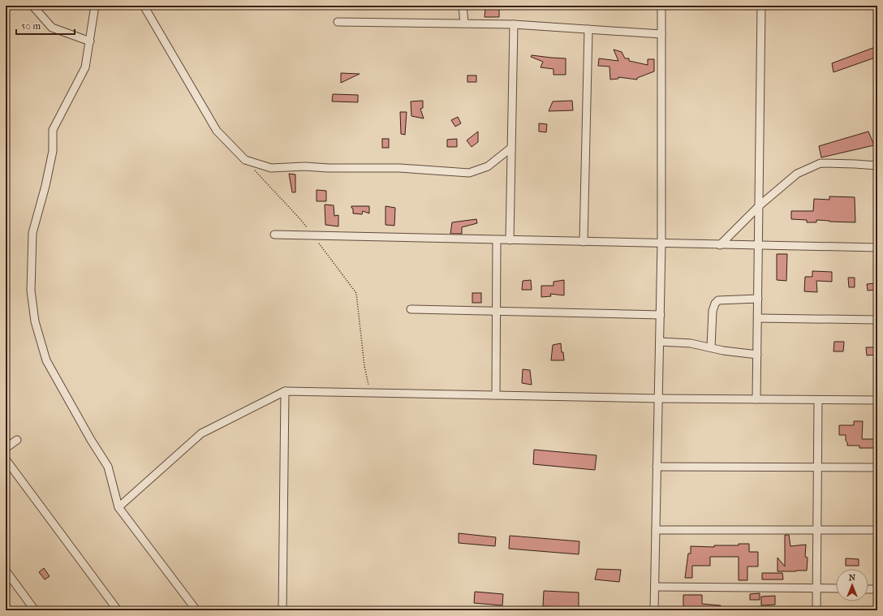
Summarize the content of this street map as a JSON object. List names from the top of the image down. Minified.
{"scale_bar":"50 m","north":"top"}
